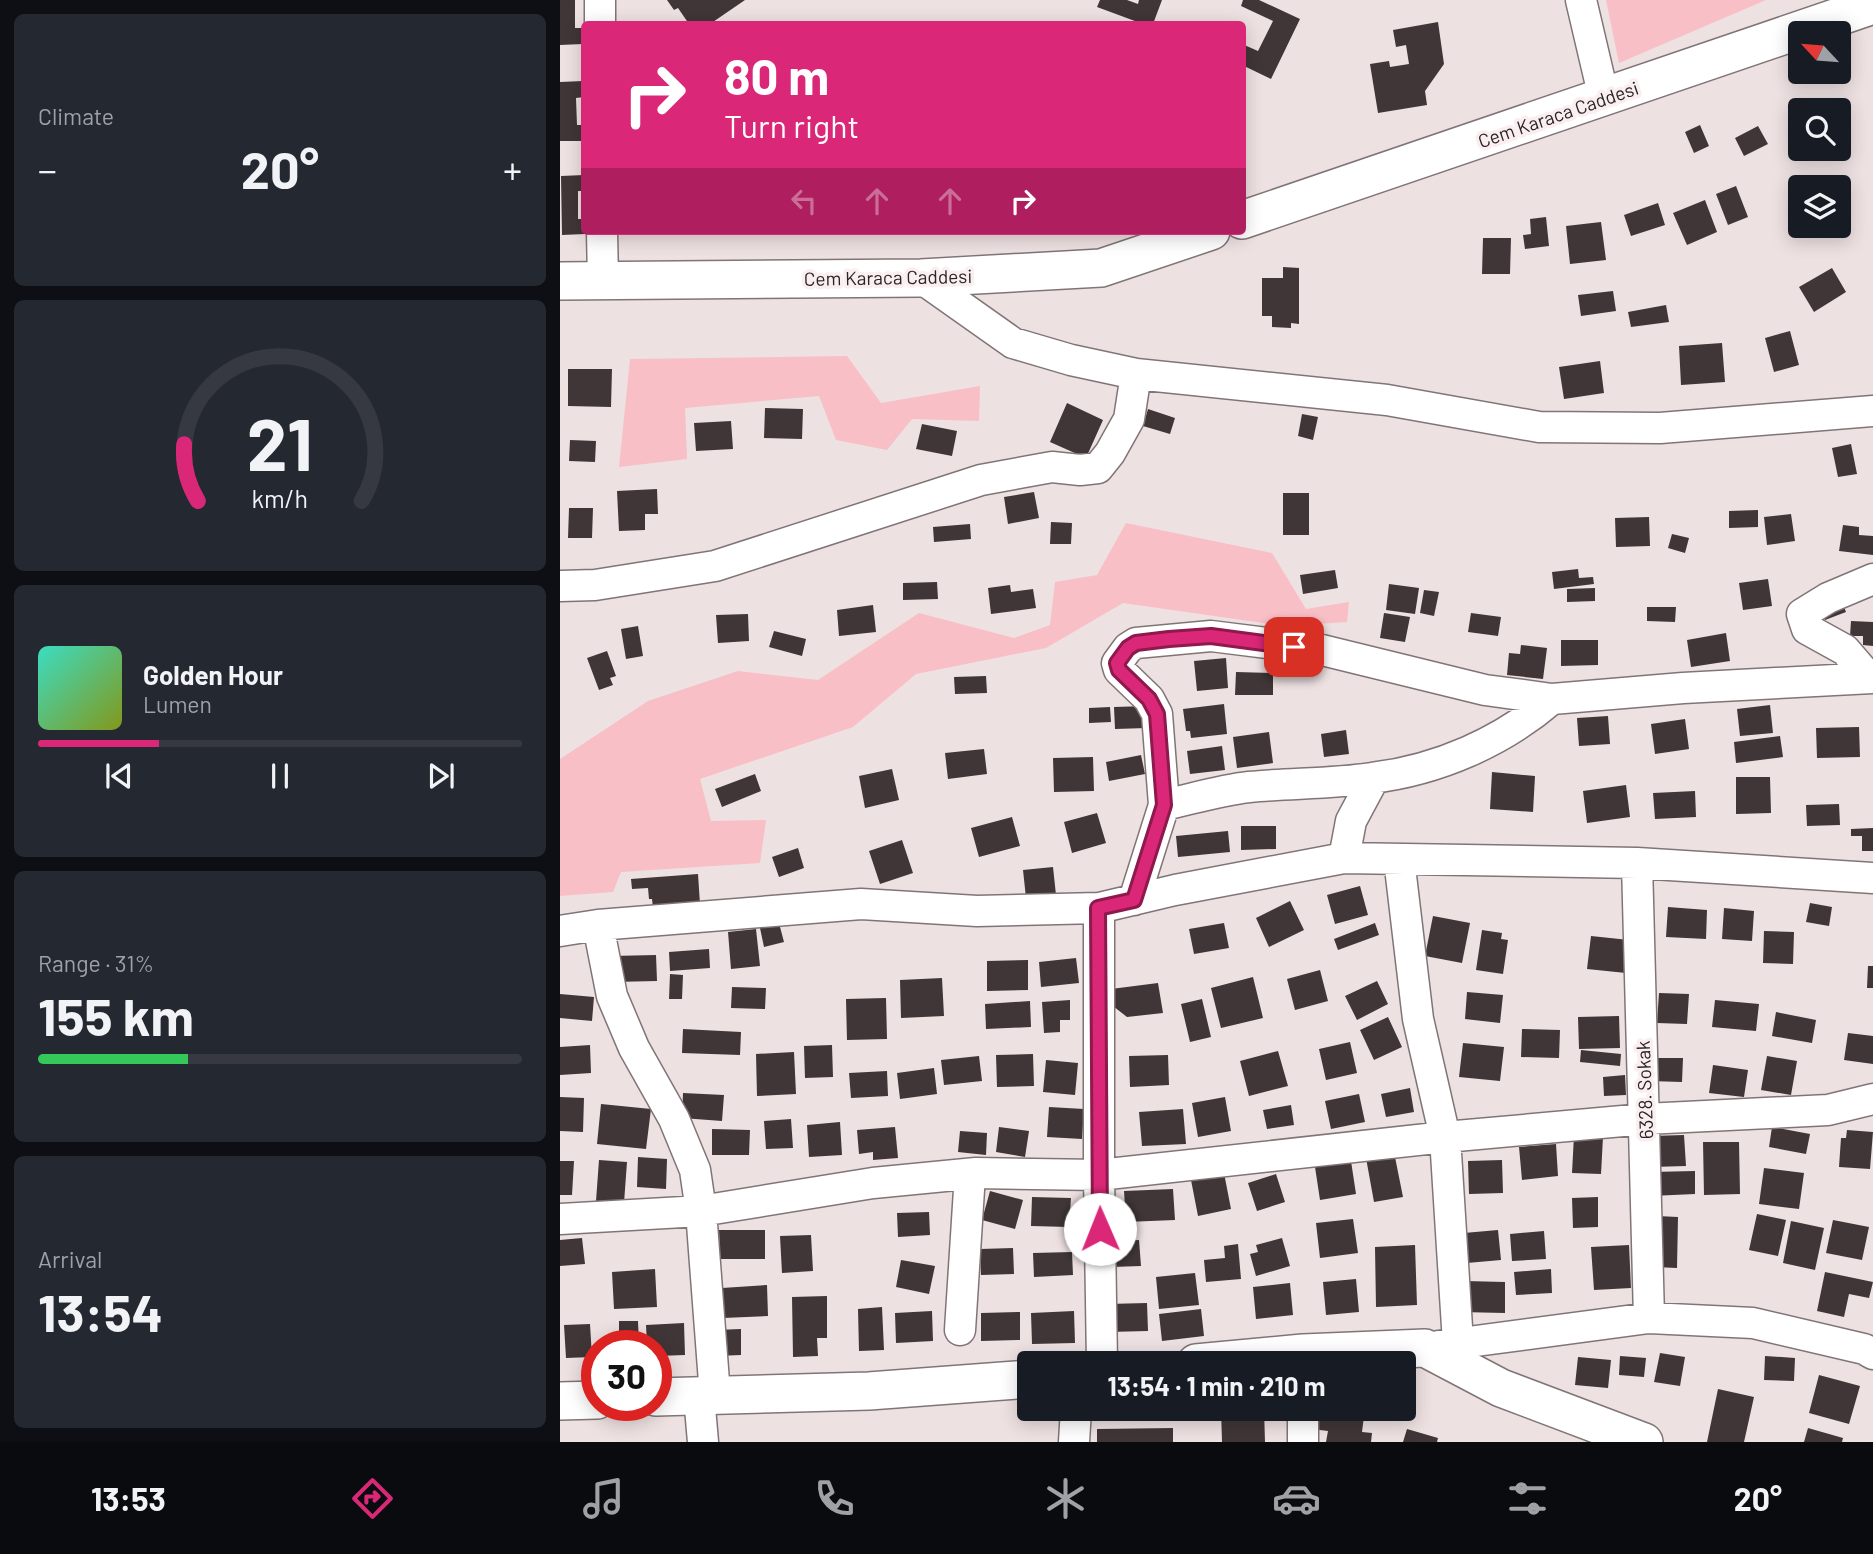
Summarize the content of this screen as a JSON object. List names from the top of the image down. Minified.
{"streets":{"street":["Cem Karaca Caddesi","6328. Sokak"]},"north":"top left","page":{"tile":["Climate",["Range · 31%","155 km"],["Arrival","13:54"]],"turn":["80 m","Turn right"],"heat":["−","20°","+"],"song":["Golden Hour","Lumen"],"limit":"30","trip":"13:54 · 1 min · 210 m","tabs":["13:53","20°"],"gauge":["21","km/h"]}}
